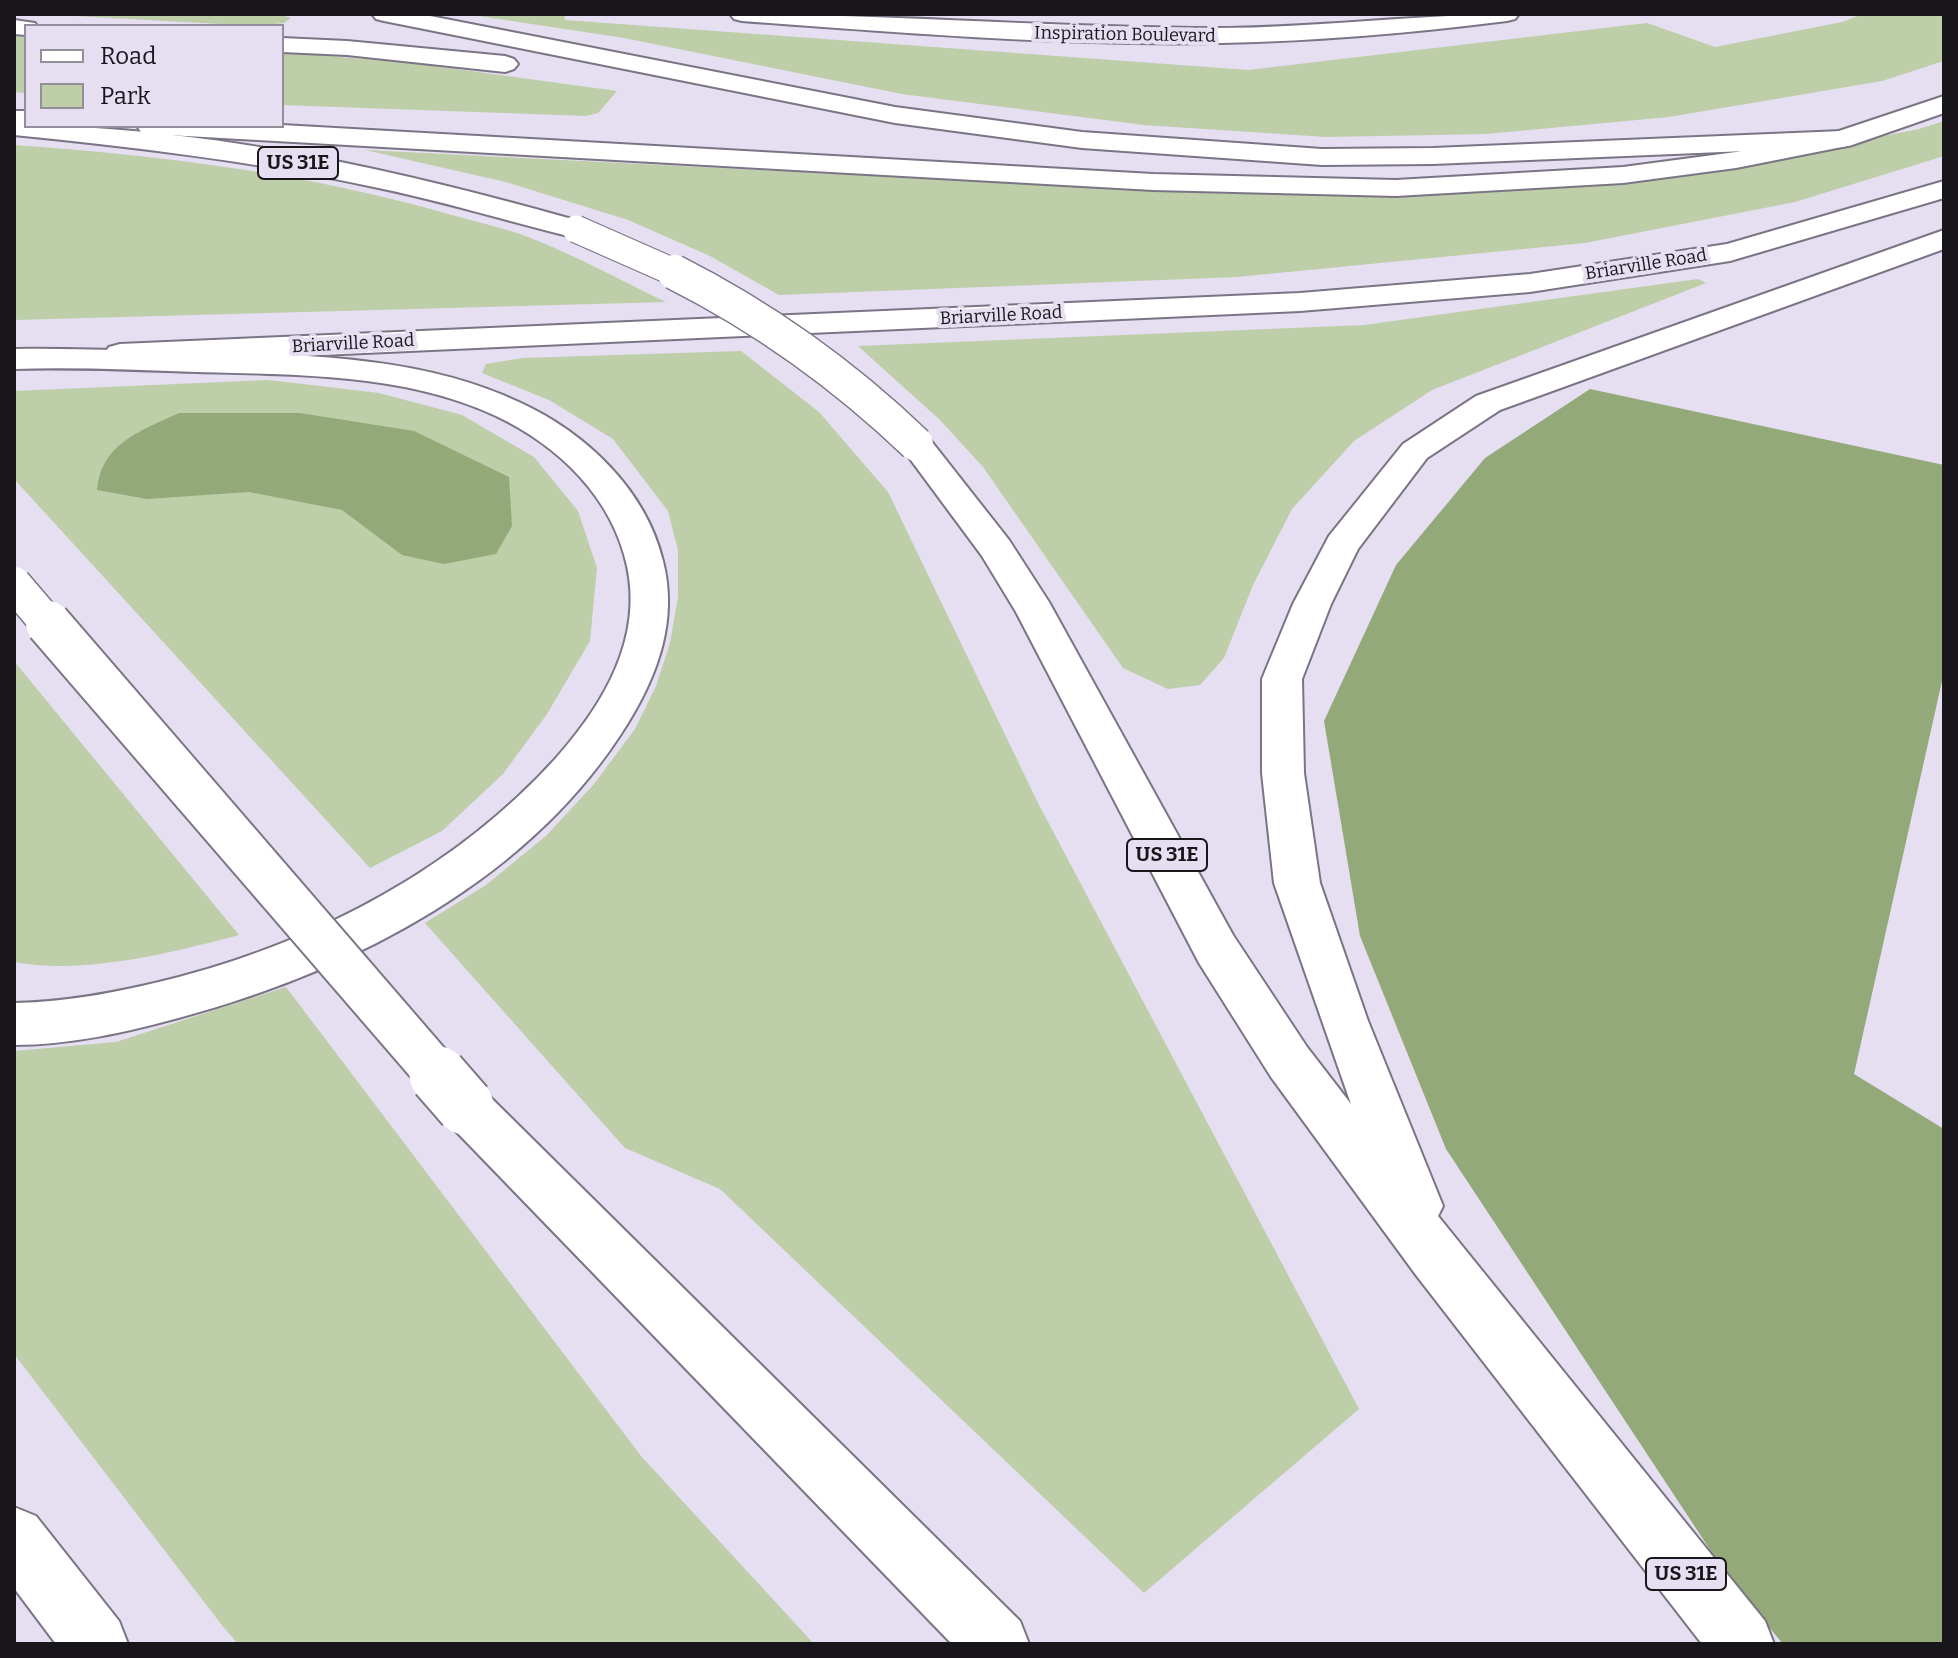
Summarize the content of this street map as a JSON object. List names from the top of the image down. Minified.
{"streets":{"main road":["Inspiration Boulevard","US 31E","Briarville Road"]},"legend":["Road","Park"]}
